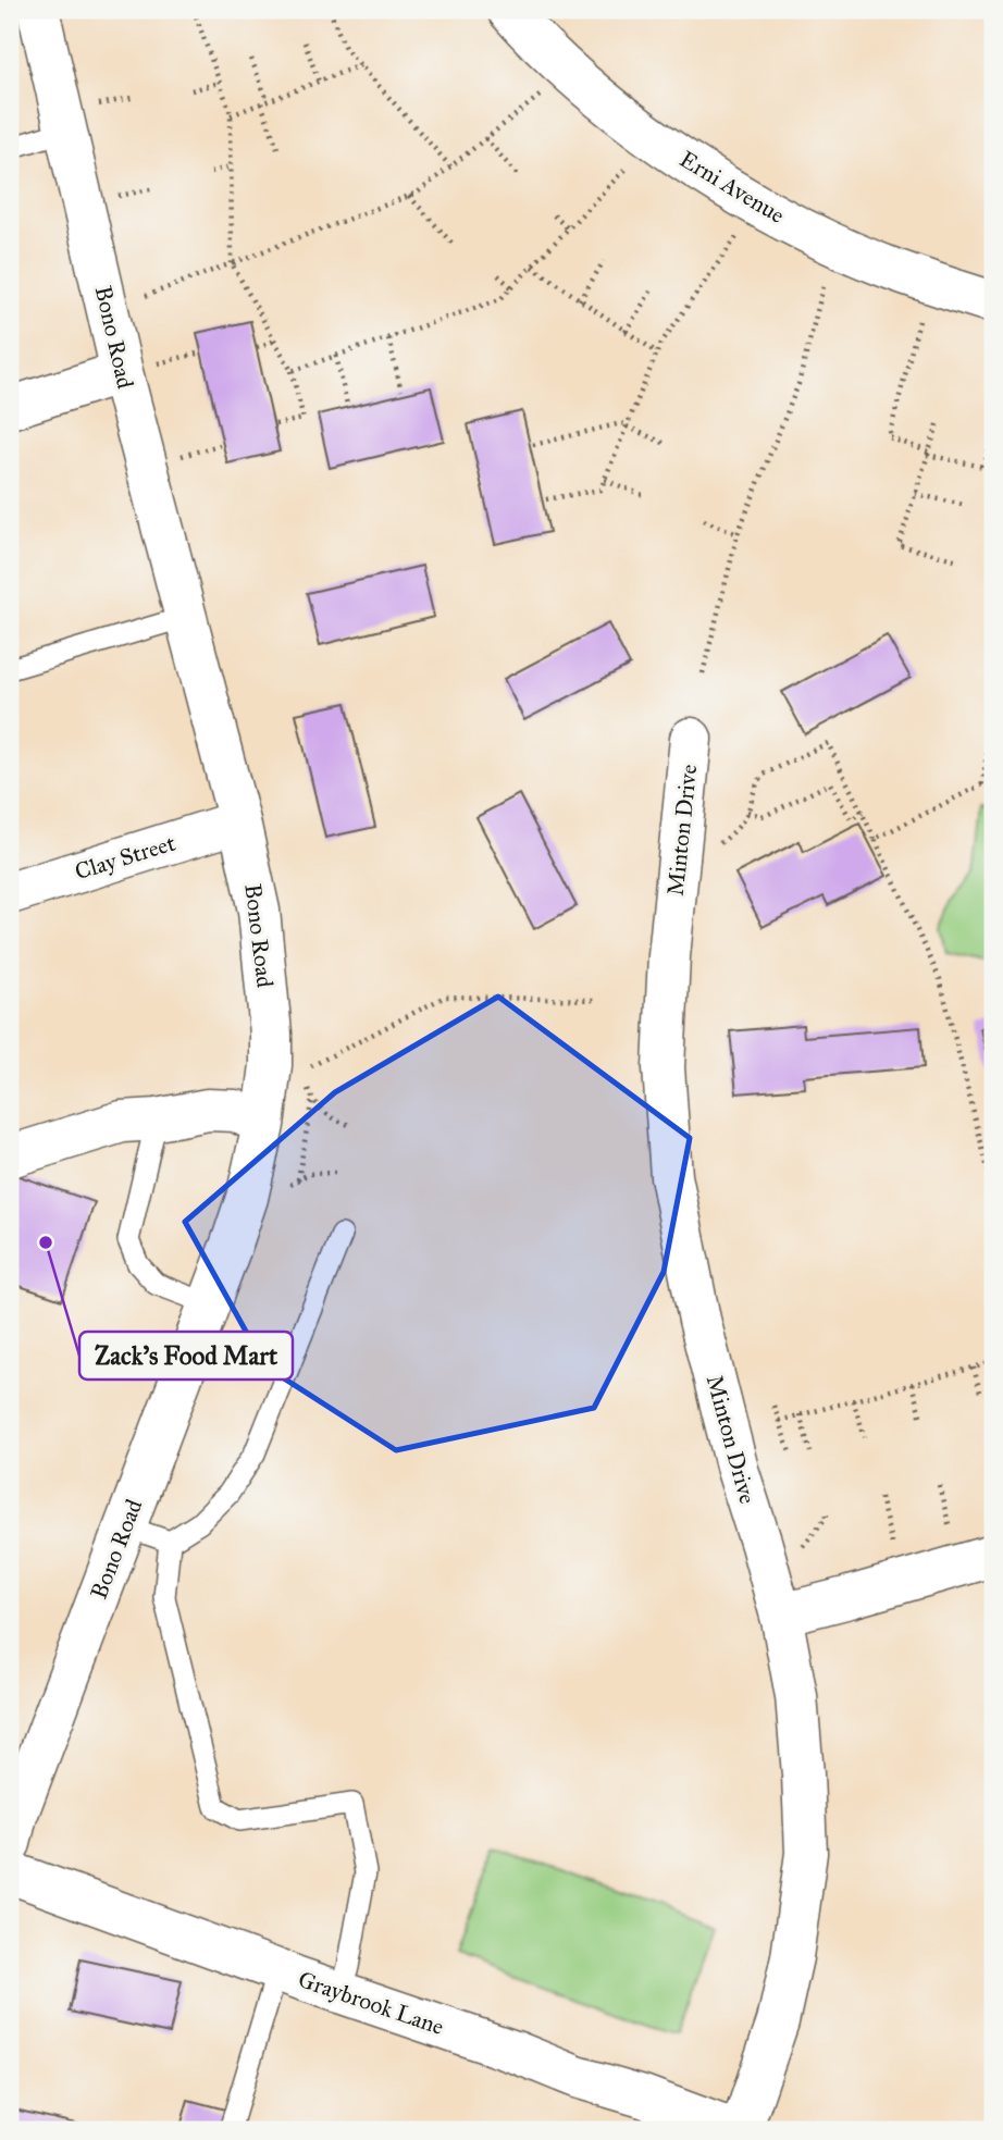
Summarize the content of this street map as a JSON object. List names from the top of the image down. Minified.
{"streets":{"street":["Erni Avenue","Bono Road","Minton Drive","Clay Street","Graybrook Lane"]},"crossings":[["Bono Road","Clay Street"]],"places":["Zack's Food Mart"]}
